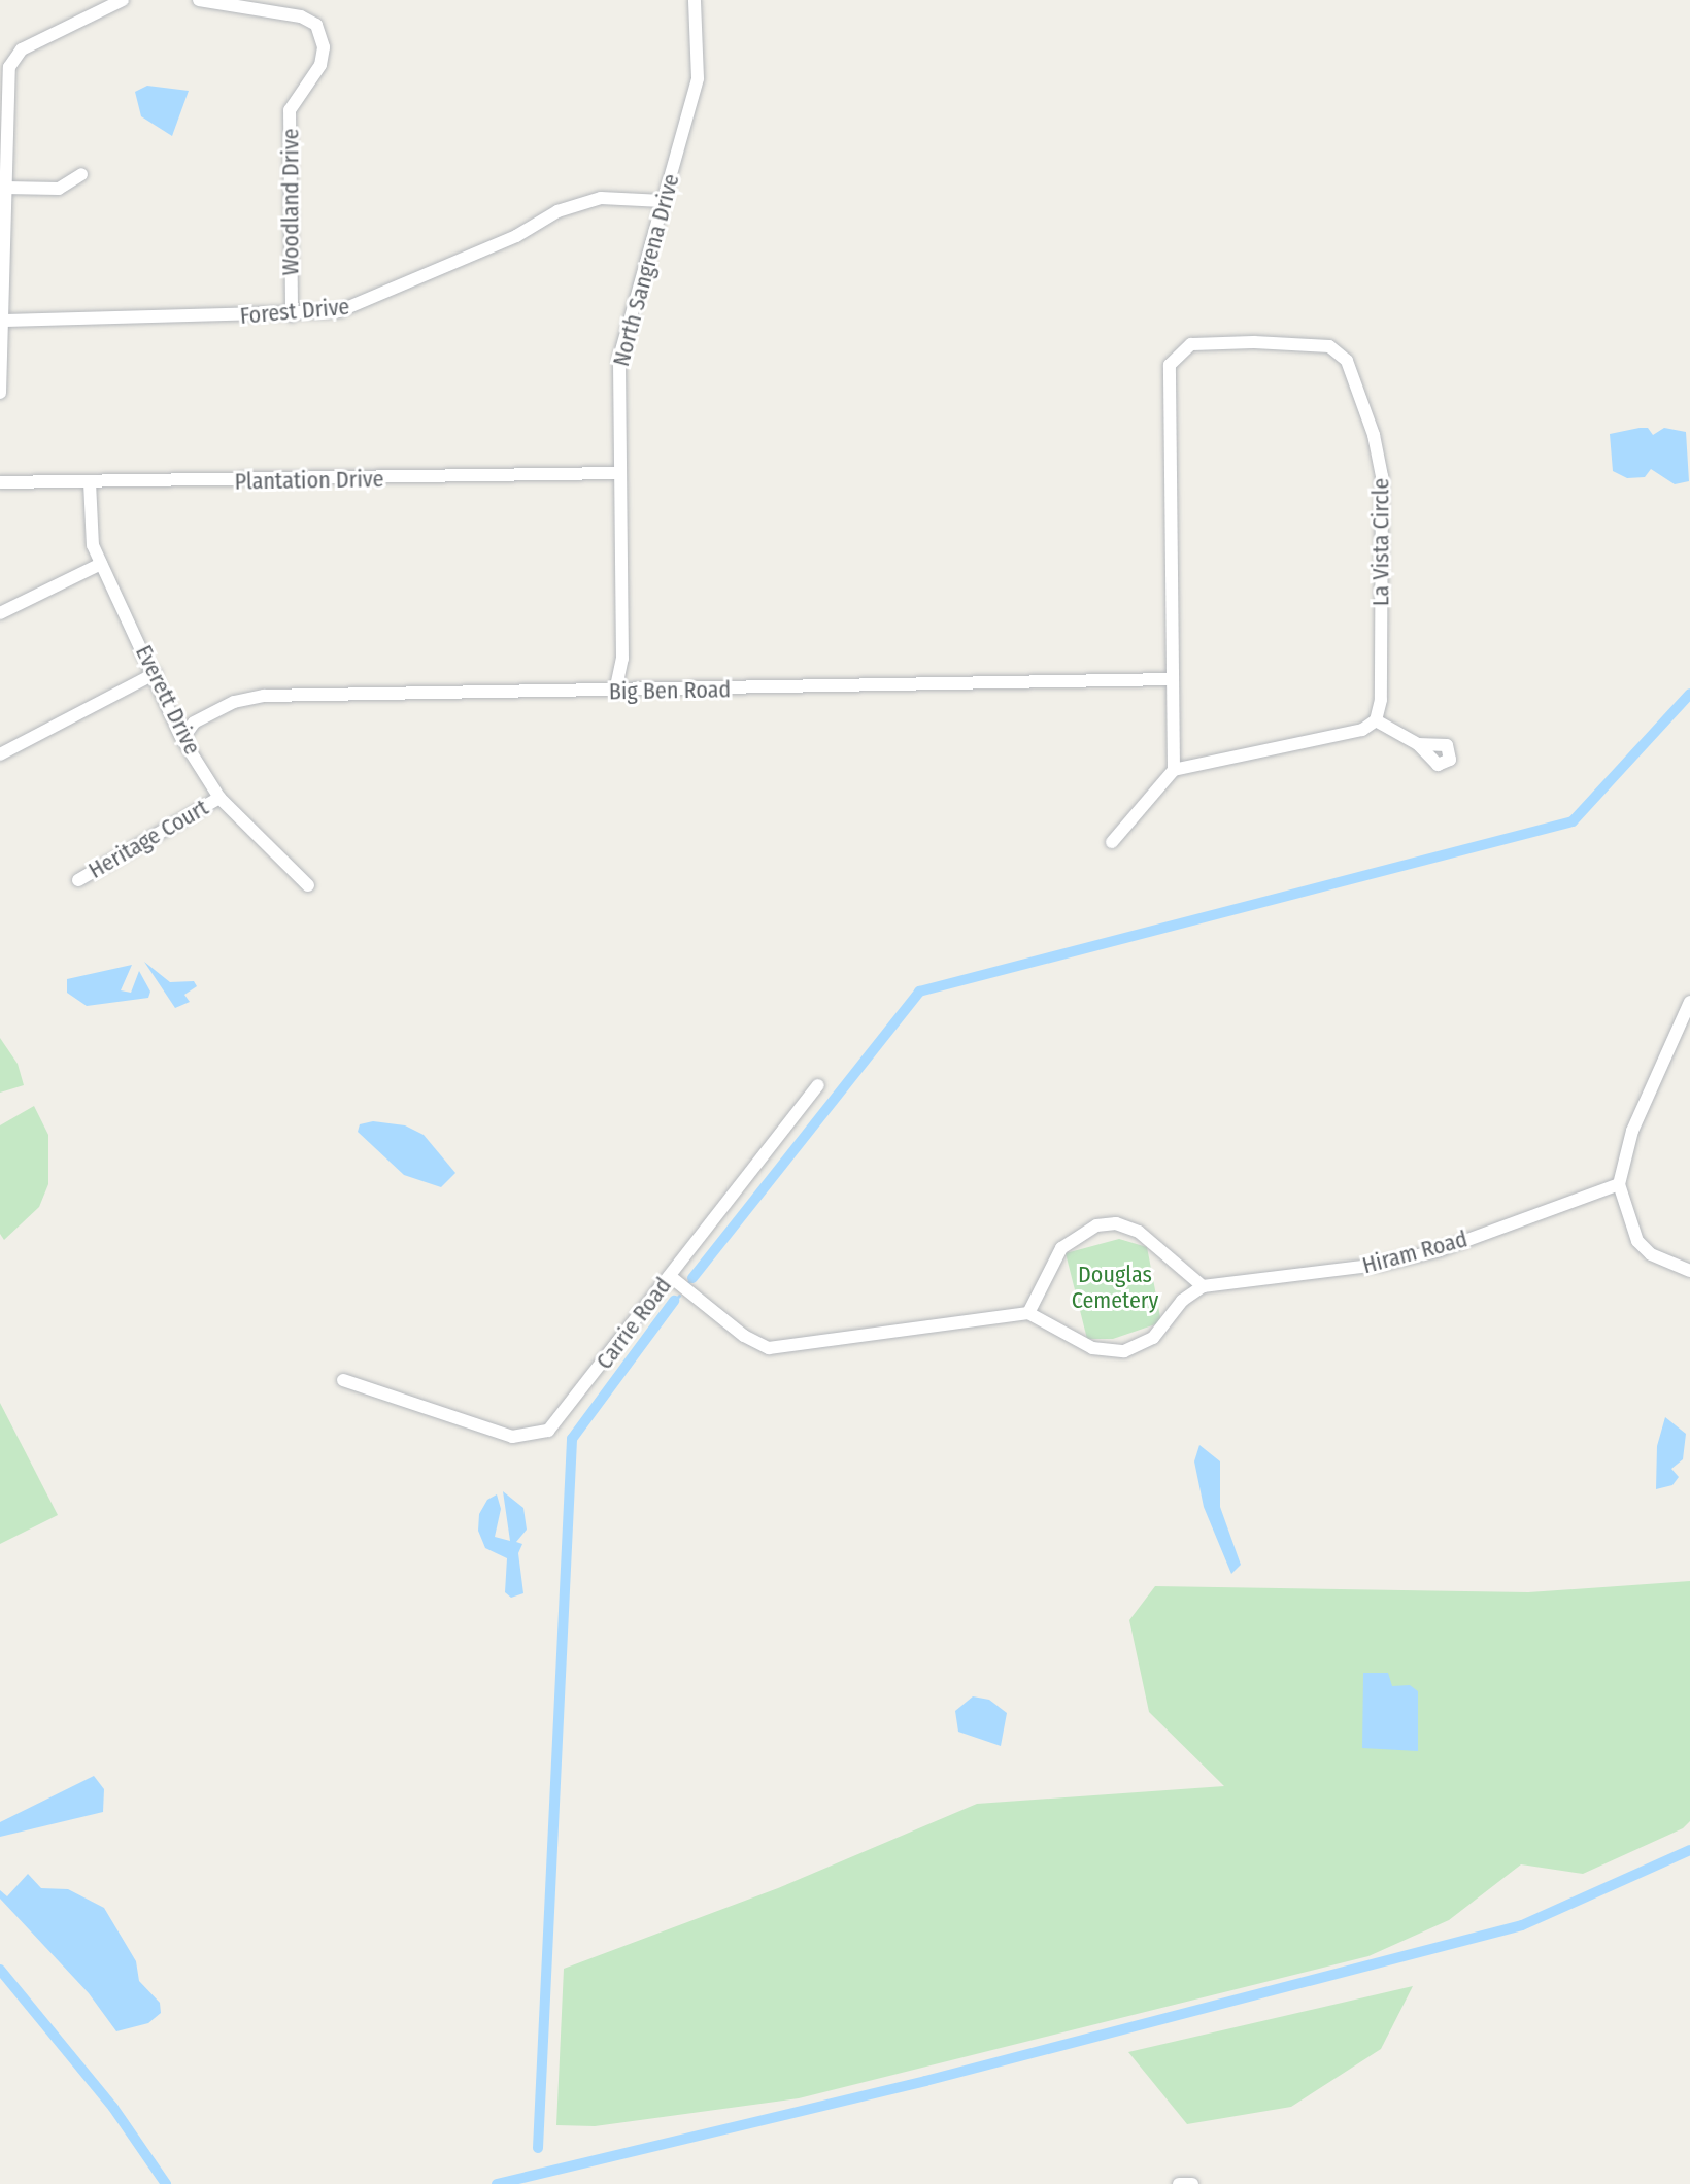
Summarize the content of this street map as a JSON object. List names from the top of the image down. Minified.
{"streets":{"street":["Woodland Drive","North Sangrena Drive","Forest Drive","Plantation Drive","La Vista Circle","Big Ben Road","Everett Drive","Heritage Court","Hiram Road","Carrie Road"]},"crossings":[["Woodland Drive","Forest Drive"],["North Sangrena Drive","Forest Drive"],["North Sangrena Drive","Plantation Drive"],["North Sangrena Drive","Big Ben Road"],["Plantation Drive","Everett Drive"],["La Vista Circle","Big Ben Road"],["Big Ben Road","Everett Drive"],["Everett Drive","Heritage Court"]],"parks":["Douglas Cemetery"]}
